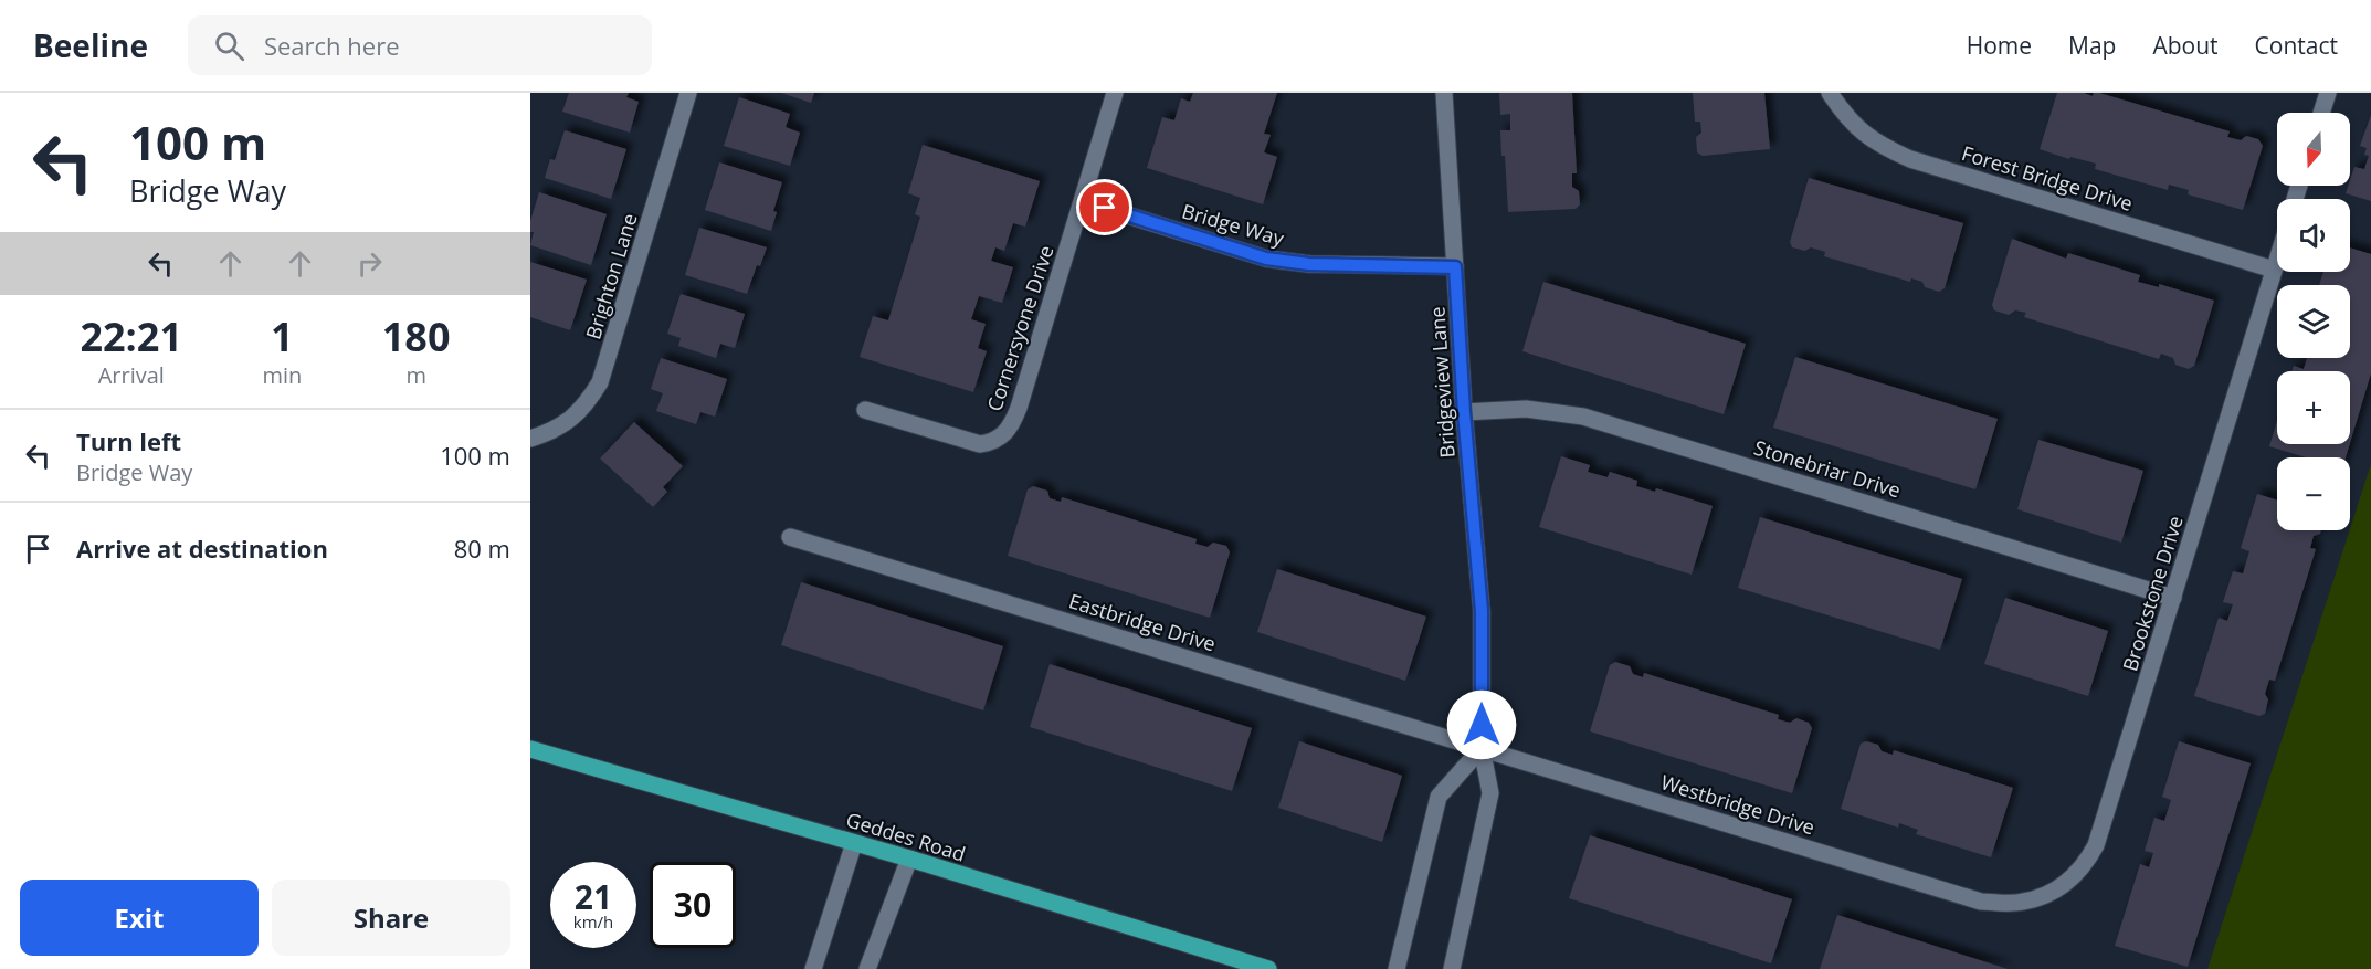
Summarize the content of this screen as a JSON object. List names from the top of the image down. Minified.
{"streets":{"main road":["Geddes Road"],"street":["Forest Bridge Drive","Bridge Way","Brighton Lane","Cornersyone Drive","Bridgeview Lane","Stonebriar Drive","Brookstone Drive","Eastbridge Drive","Westbridge Drive"]},"crossings":[["Forest Bridge Drive","Brookstone Drive"],["Bridge Way","Cornersyone Drive"],["Bridge Way","Bridgeview Lane"],["Bridgeview Lane","Stonebriar Drive"],["Bridgeview Lane","Eastbridge Drive"],["Bridgeview Lane","Westbridge Drive"],["Stonebriar Drive","Brookstone Drive"],["Brookstone Drive","Westbridge Drive"],["Eastbridge Drive","Westbridge Drive"]],"north":"bottom","page":{"header":"Beeline","search":"Search here","nav":["Home","Map","About","Contact"],"turn":["100 m","Bridge Way"],"map_buttons":["+","−"],"eta":["22:21","Arrival","1","min","180","m"],"list":[{"name":"Turn left","note":"Bridge Way","value":"100 m"},{"name":"Arrive at destination","value":"80 m"}],"speed":"21 km/h","limit":"30","buttons":["Exit","Share"]}}
